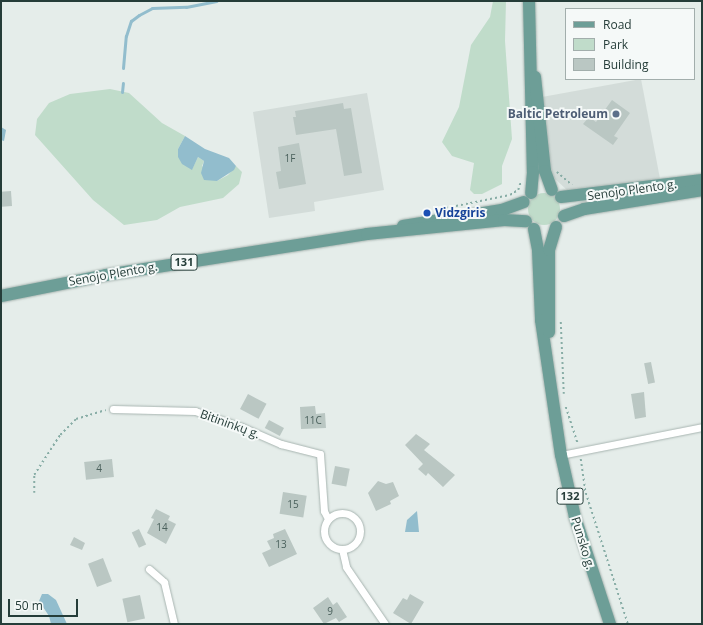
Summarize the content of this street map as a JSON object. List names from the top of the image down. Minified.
{"streets":{"main road":["Senojo Plento g.","131","132","Punsko g."],"street":["Bitininkų g."]},"crossings":[["Senojo Plento g.","Punsko g."]],"places":["Baltic Petroleum","Vidzgiris"],"house_numbers":["1F","11C","4","15","14","13","9"],"legend":["Road","Park","Building"],"scale_bar":"50 m"}
